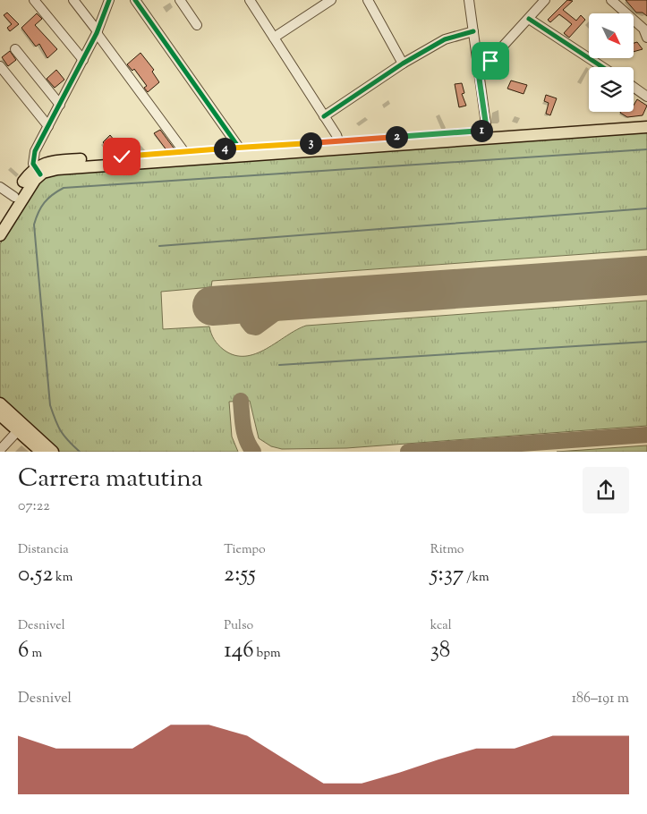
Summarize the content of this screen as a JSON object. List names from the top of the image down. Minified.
{"north":"bottom right","page":{"pins":["1","2","3","4"],"heading":["Carrera matutina","07:22"],"stats":[["Distancia","0.52 km"],["Tiempo","2:55"],["Ritmo","5:37 /km"],["Desnivel","6 m"],["Pulso","146 bpm"],["kcal","38"]],"chart":["Desnivel","186–191 m"]}}
